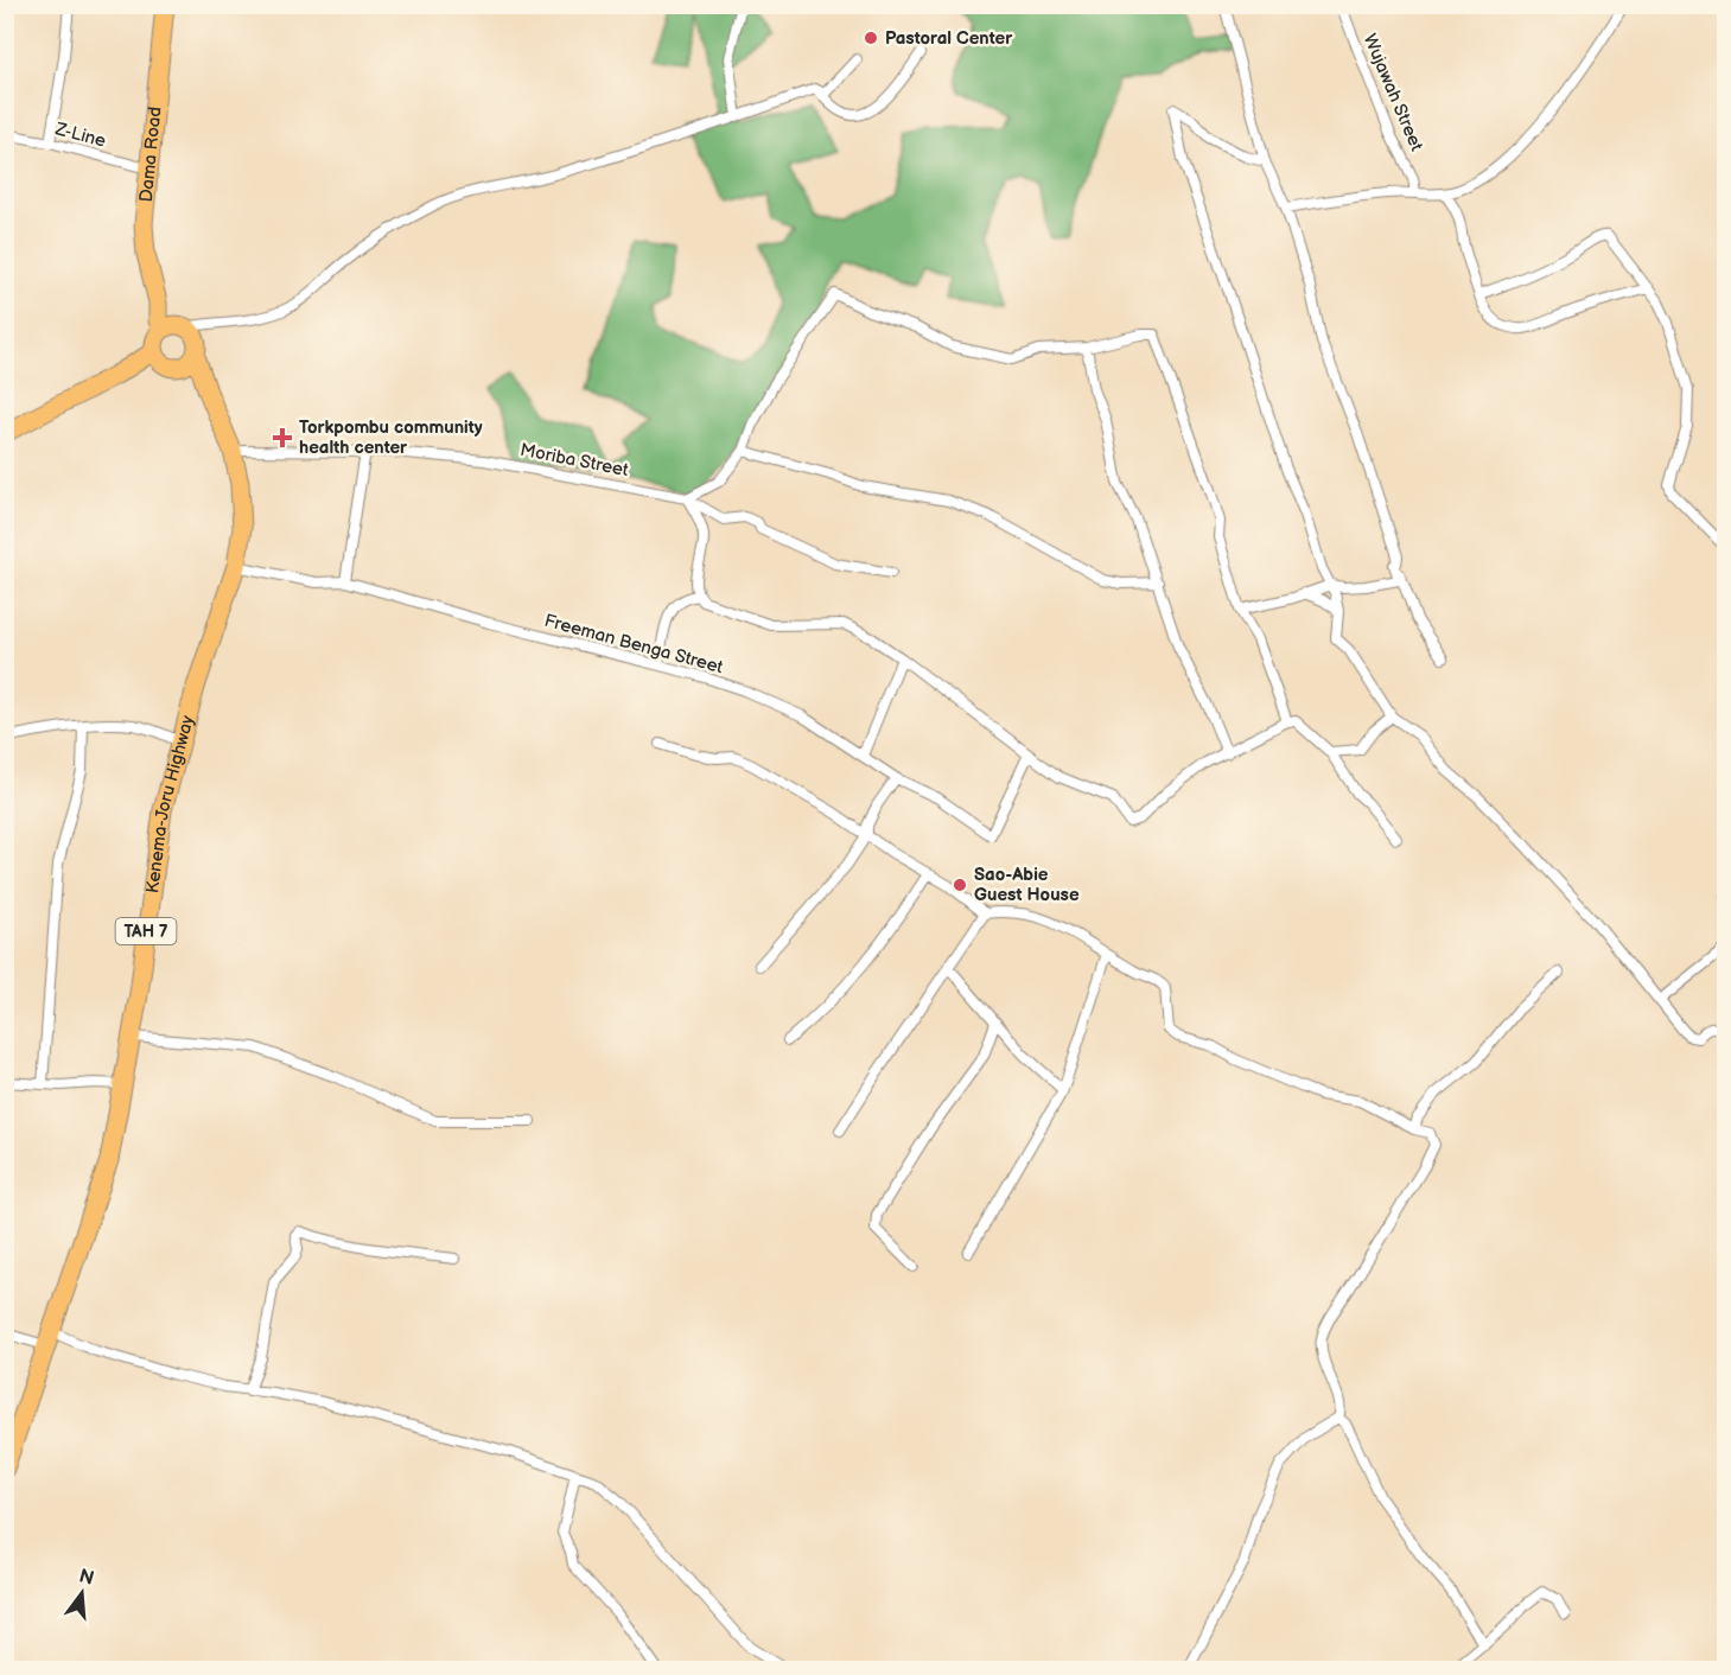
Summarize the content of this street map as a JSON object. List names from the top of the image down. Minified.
{"streets":{"highway":["Dama Road","Kenema-Joru Highway","TAH 7"],"street":["Wujawah Street","Z-Line","Moriba Street","Freeman Benga Street"]},"crossings":[["Z-Line","Dama Road"],["Dama Road","Kenema-Joru Highway"],["Moriba Street","Kenema-Joru Highway"],["Freeman Benga Street","Kenema-Joru Highway"]],"places":{"other":["Pastoral Center","Sao-Abie Guest House"],"health":["Torkpombu community health center"]},"north":"top"}
